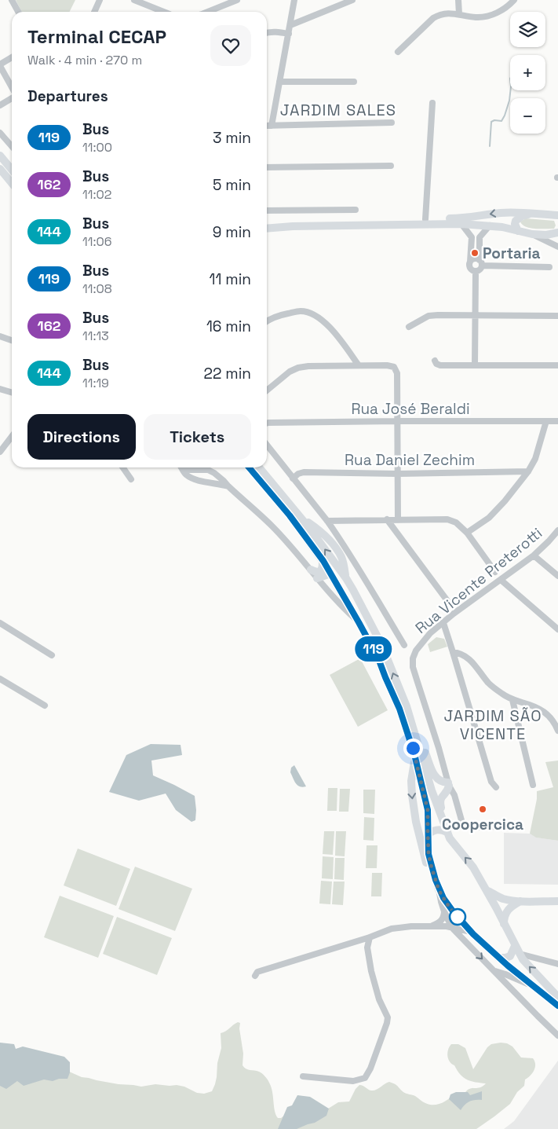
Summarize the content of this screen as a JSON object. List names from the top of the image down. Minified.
{"streets":{"street":["Rua José Beraldi","Rua Daniel Zechim","Rua Vicente Preterotti"]},"districts":["JARDIM SALES","JARDIM SÃO VICENTE"],"places":["Portaria","Coopercica"],"lines":["bus line 119"],"page":{"on_map":"119","map_buttons":["+","−"],"heading":[["Terminal CECAP","Walk · 4 min · 270 m"],"Departures"],"list":[{"mark":"119","name":"Bus","note":"11:00","value":"3 min"},{"mark":"162","name":"Bus","note":"11:02","value":"5 min"},{"mark":"144","name":"Bus","note":"11:06","value":"9 min"},{"mark":"119","name":"Bus","note":"11:08","value":"11 min"},{"mark":"162","name":"Bus","note":"11:13","value":"16 min"},{"mark":"144","name":"Bus","note":"11:19","value":"22 min"}],"buttons":["Directions","Tickets"]}}
